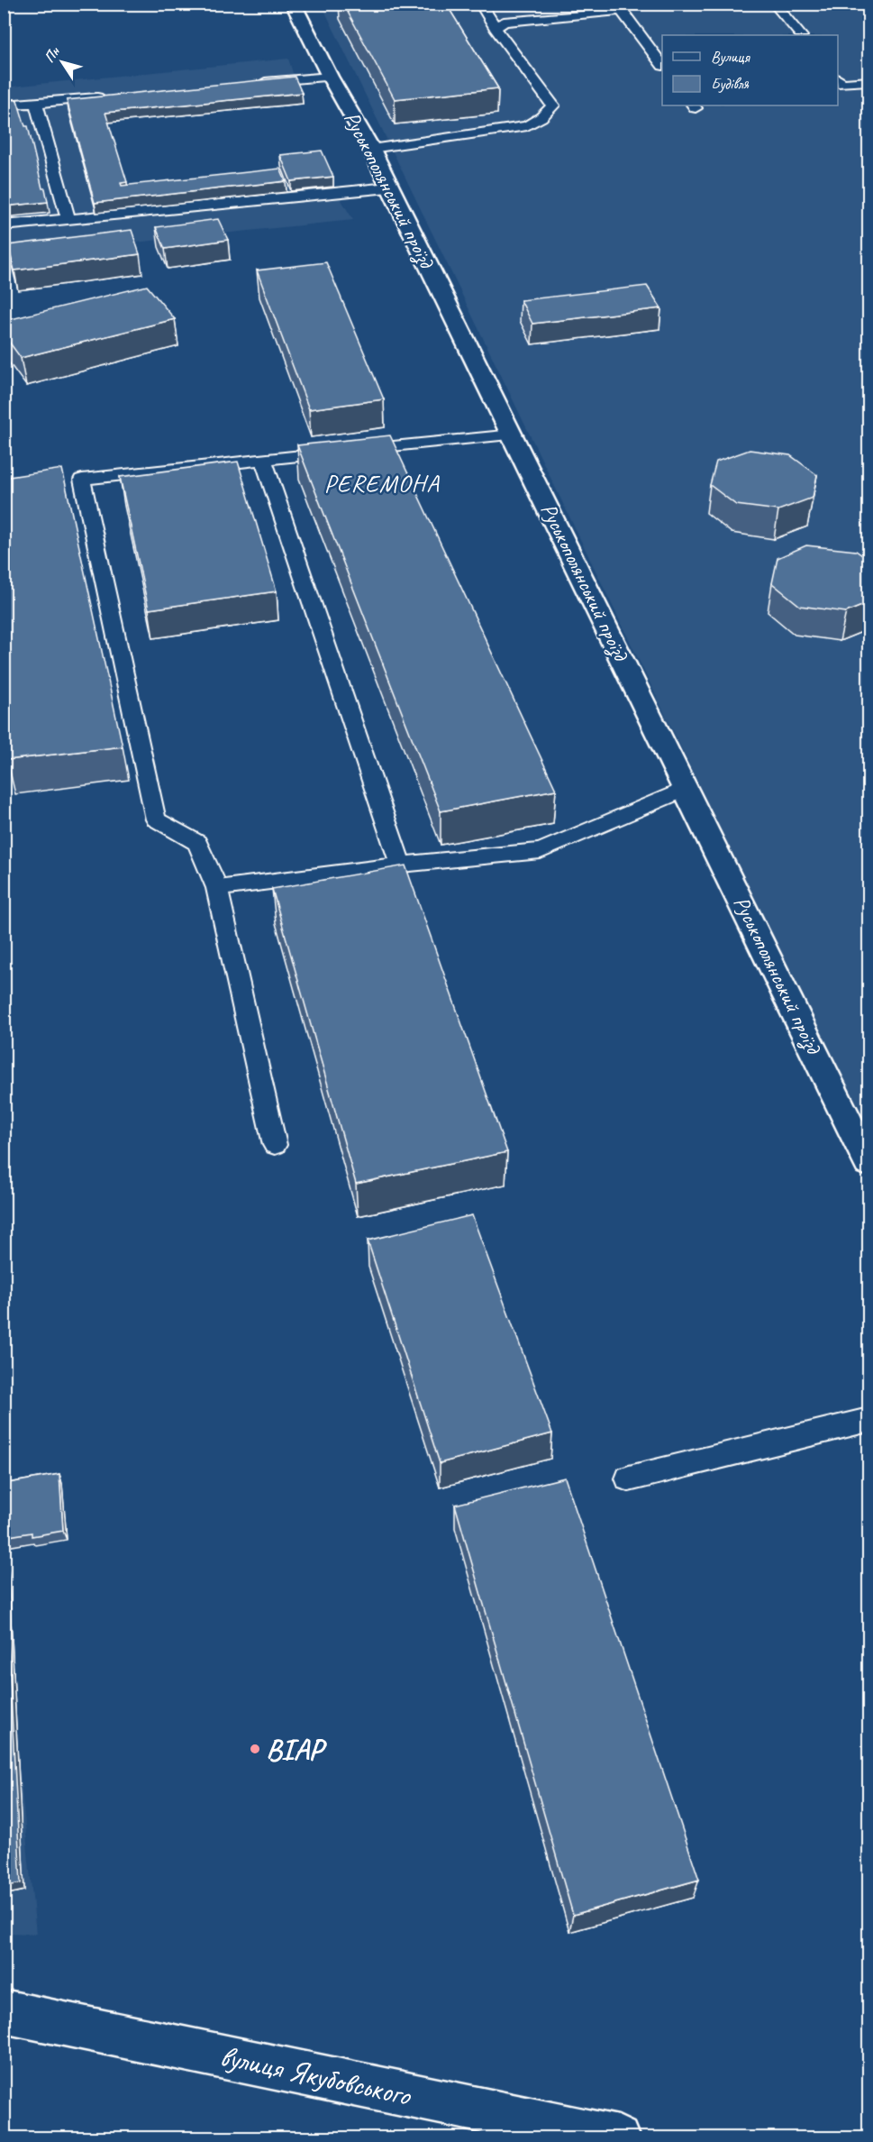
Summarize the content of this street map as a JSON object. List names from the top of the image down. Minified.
{"streets":{"street":["Руськополянський проїзд","вулиця Якубовського"]},"districts":["PEREMOHA"],"places":["ВІАР"],"legend":["Вулиця","Будівля"],"north":"top left"}
